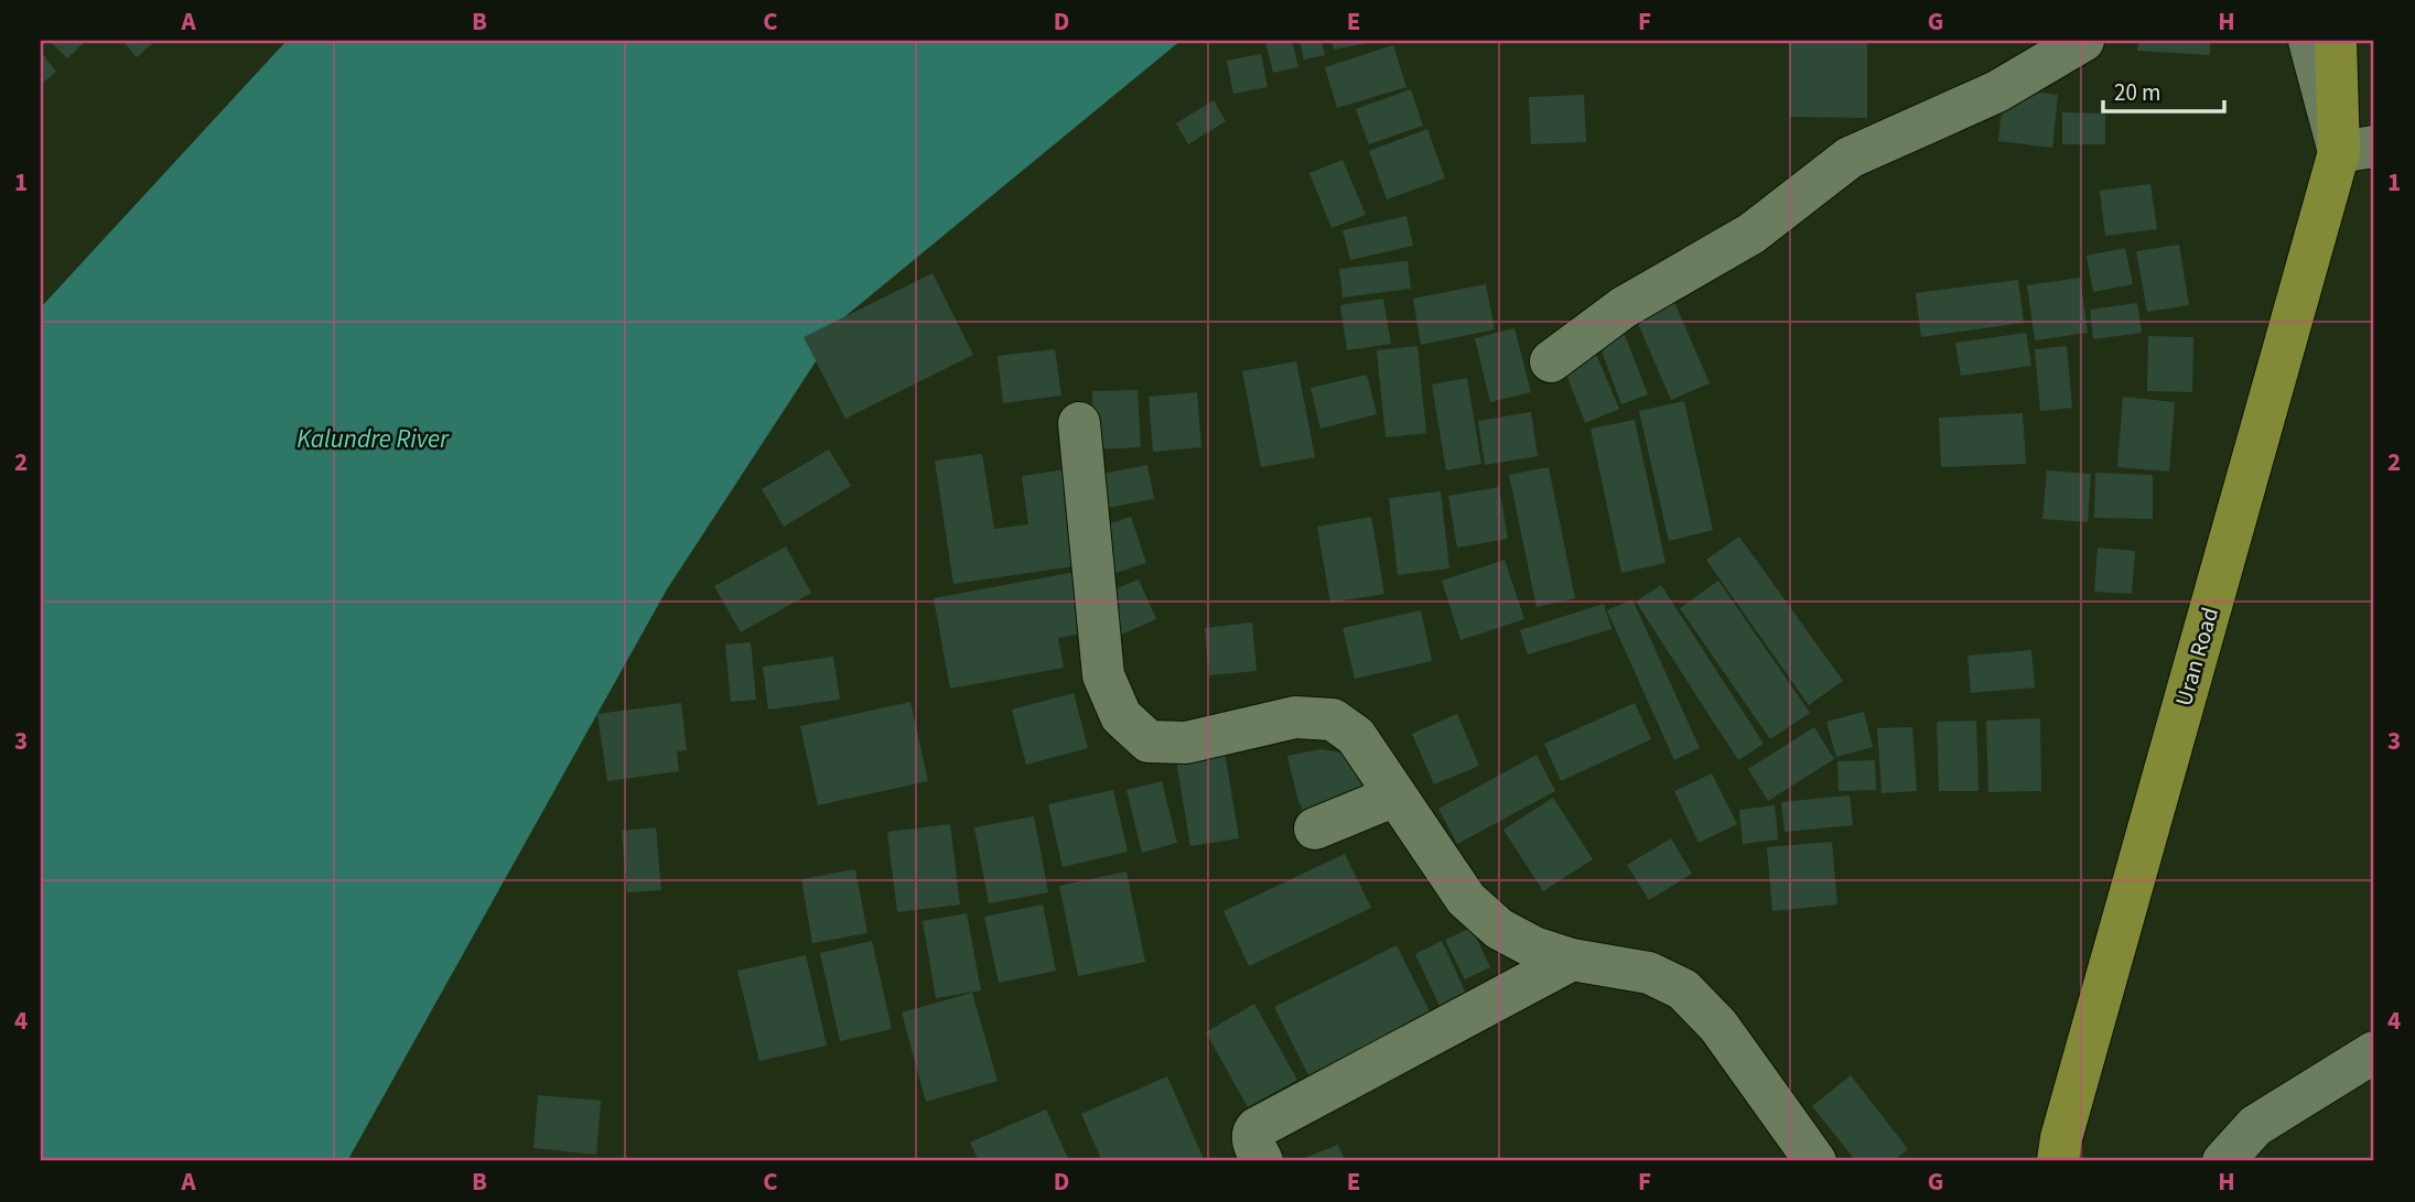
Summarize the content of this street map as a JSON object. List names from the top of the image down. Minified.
{"streets":{"main road":["Uran Road"]},"water":["Kalundre River"],"scale_bar":"20 m","grid":{"columns":["A","B","C","D","E","F","G","H"],"rows":["1","2","3","4"]}}
